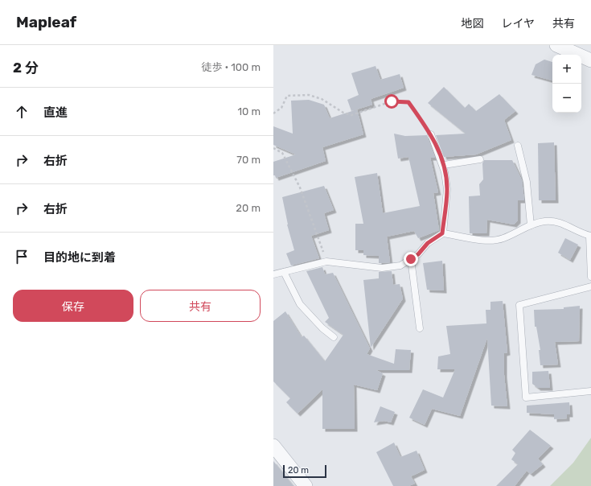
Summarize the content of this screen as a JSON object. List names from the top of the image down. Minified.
{"scale_bar":"20 m","page":{"header":"Mapleaf","nav":["地図","レイヤ","共有"],"heading":["2 分","徒歩 · 100 m"],"map_buttons":["+","−"],"list":[["直進","10 m"],["右折","70 m"],["右折","20 m"],"目的地に到着"],"buttons":["保存","共有"],"scale":"20 m"}}
